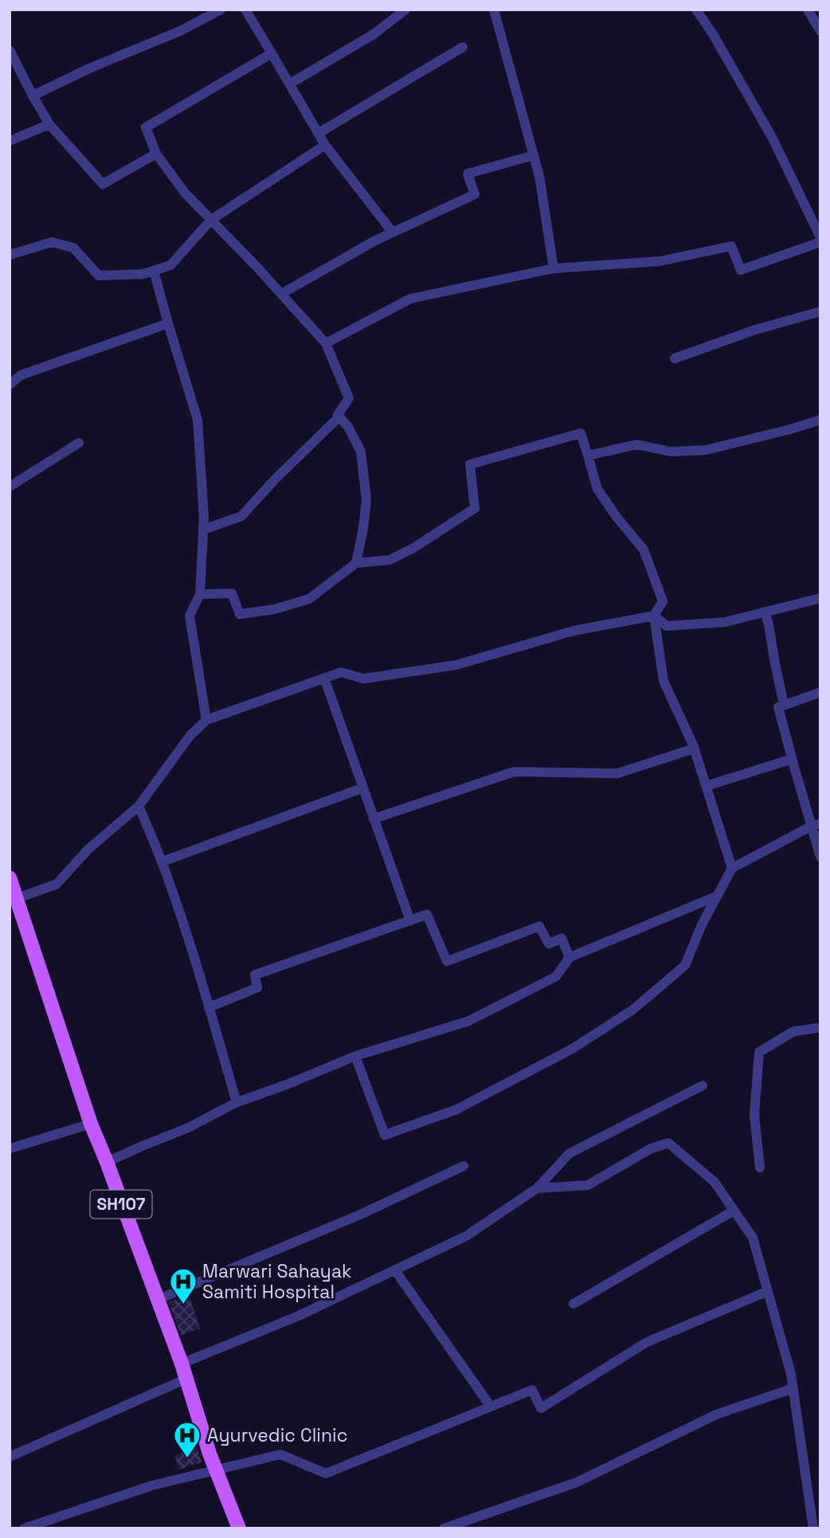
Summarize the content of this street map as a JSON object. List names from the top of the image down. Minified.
{"streets":{"main road":["SH107"]},"places":{"hospital":["Marwari Sahayak Samiti Hospital","Ayurvedic Clinic"]}}
